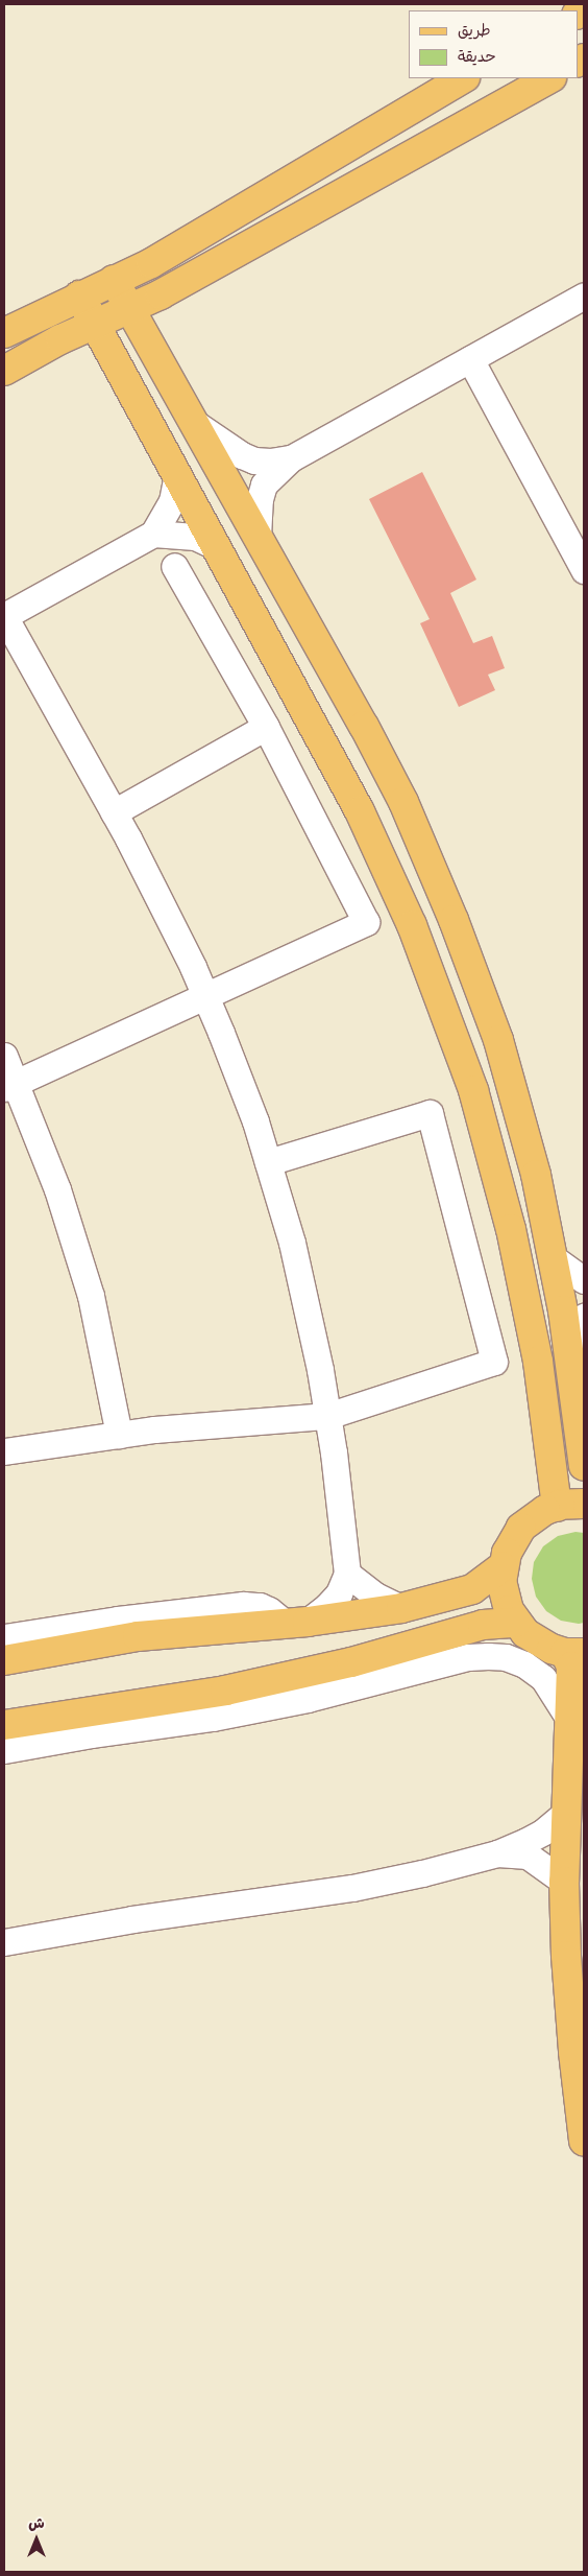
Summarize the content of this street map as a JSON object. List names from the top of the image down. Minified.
{"legend":["طريق","حديقة"],"north":"top"}
